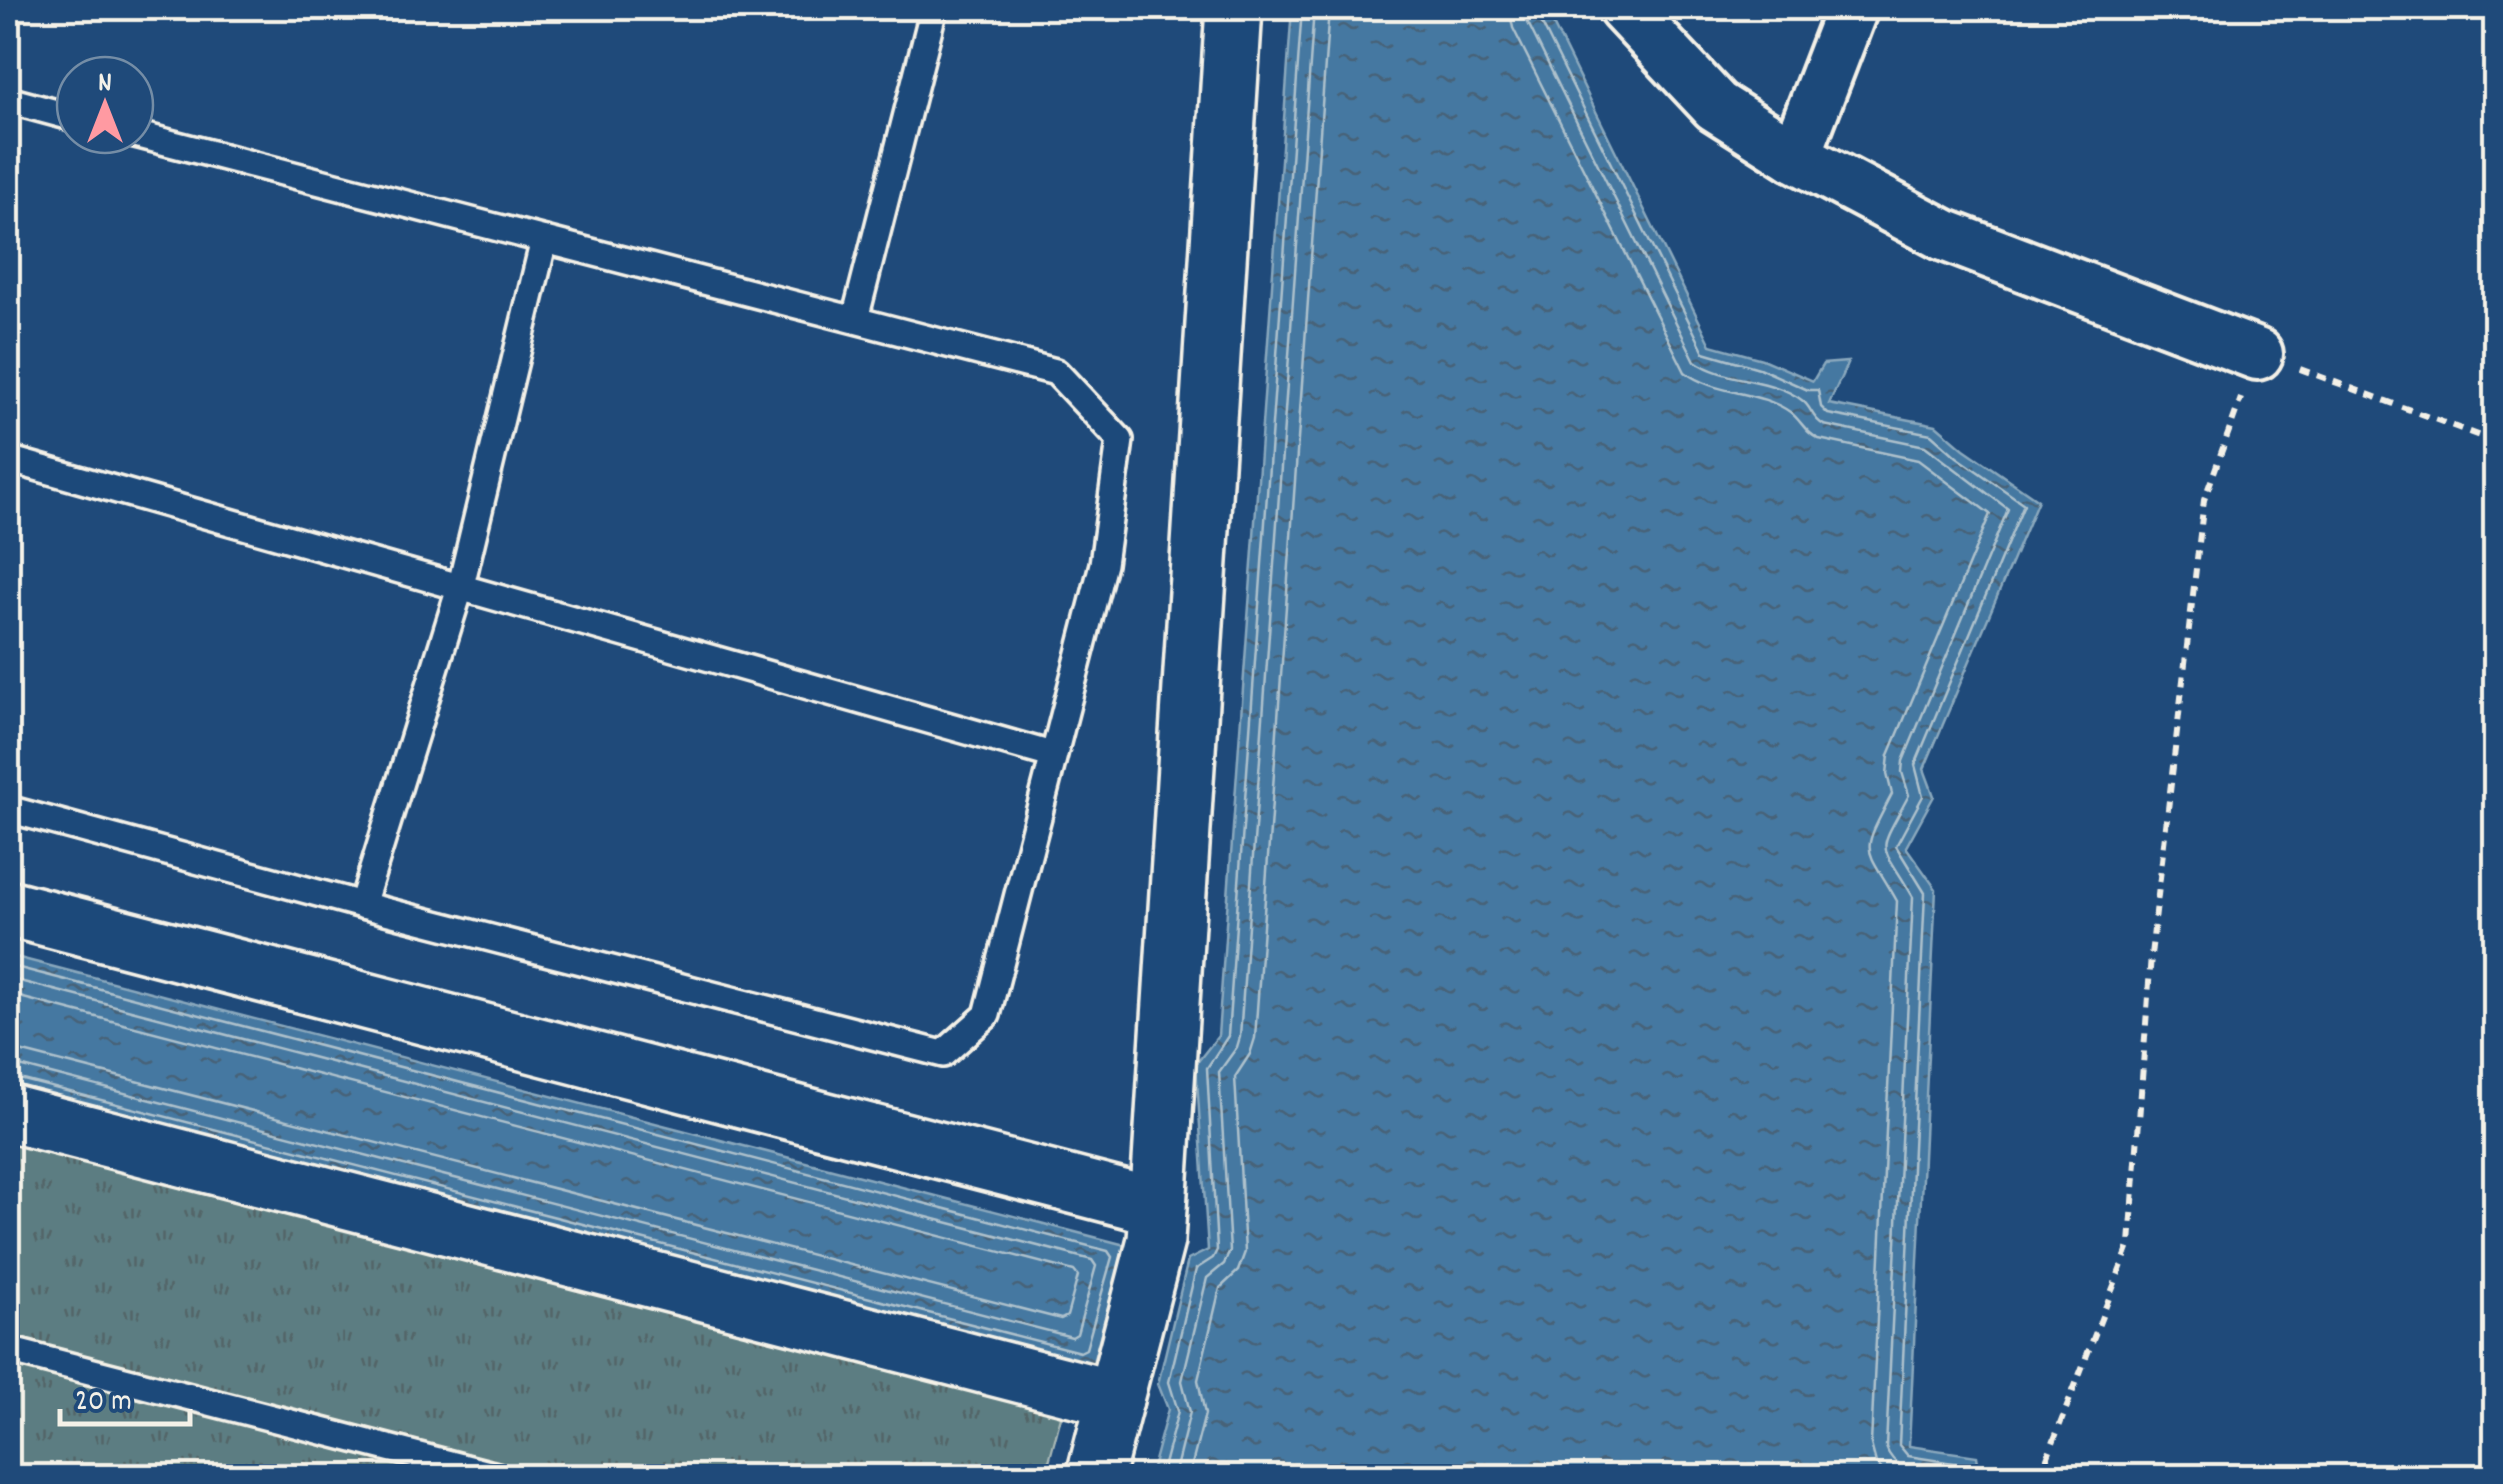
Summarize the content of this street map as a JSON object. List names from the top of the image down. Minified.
{"scale_bar":"20 m","north":"top"}
